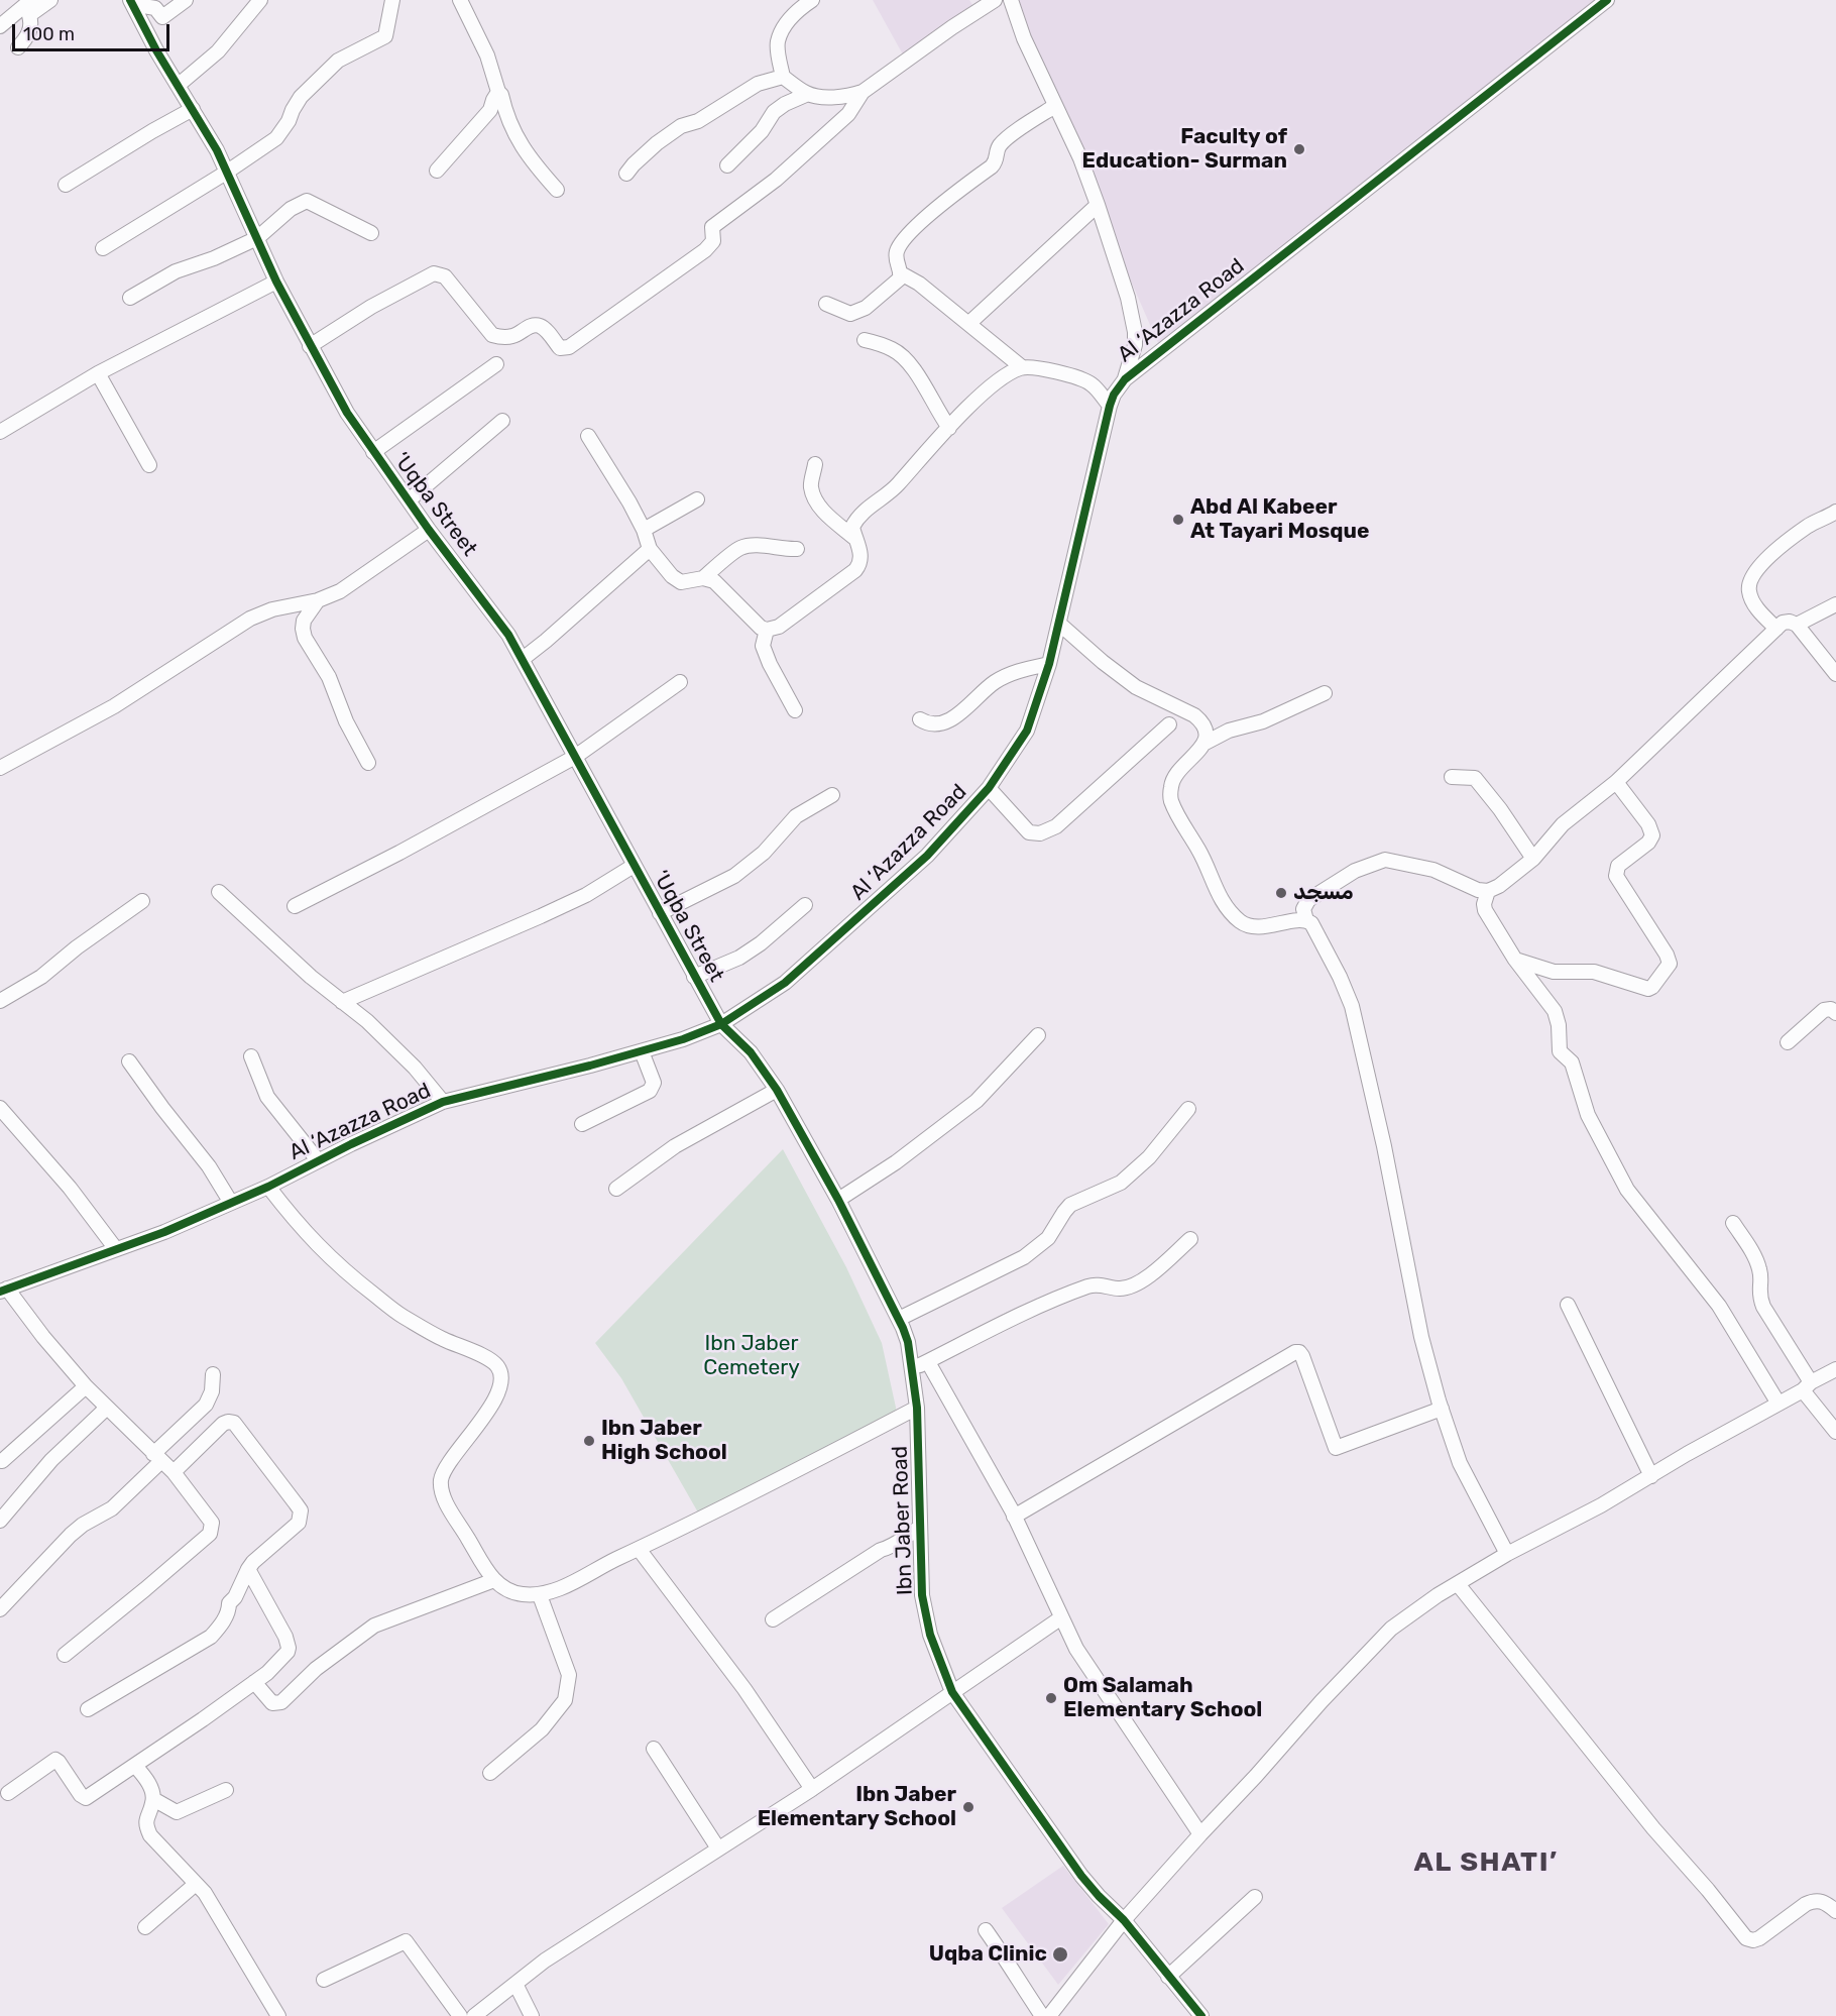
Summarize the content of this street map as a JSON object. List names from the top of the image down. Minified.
{"streets":{"street":["Al ‘Azazza Road","‘Uqba Street","Ibn Jaber Road"]},"crossings":[["Al ‘Azazza Road","‘Uqba Street"],["Al ‘Azazza Road","Ibn Jaber Road"],["‘Uqba Street","Ibn Jaber Road"]],"districts":["AL SHATI’"],"parks":["Ibn Jaber Cemetery"],"places":["Faculty of Education- Surman","Abd Al Kabeer At Tayari Mosque","مسجد","Ibn Jaber High School","Om Salamah Elementary School","Ibn Jaber Elementary School","Uqba Clinic"],"scale_bar":"100 m"}
